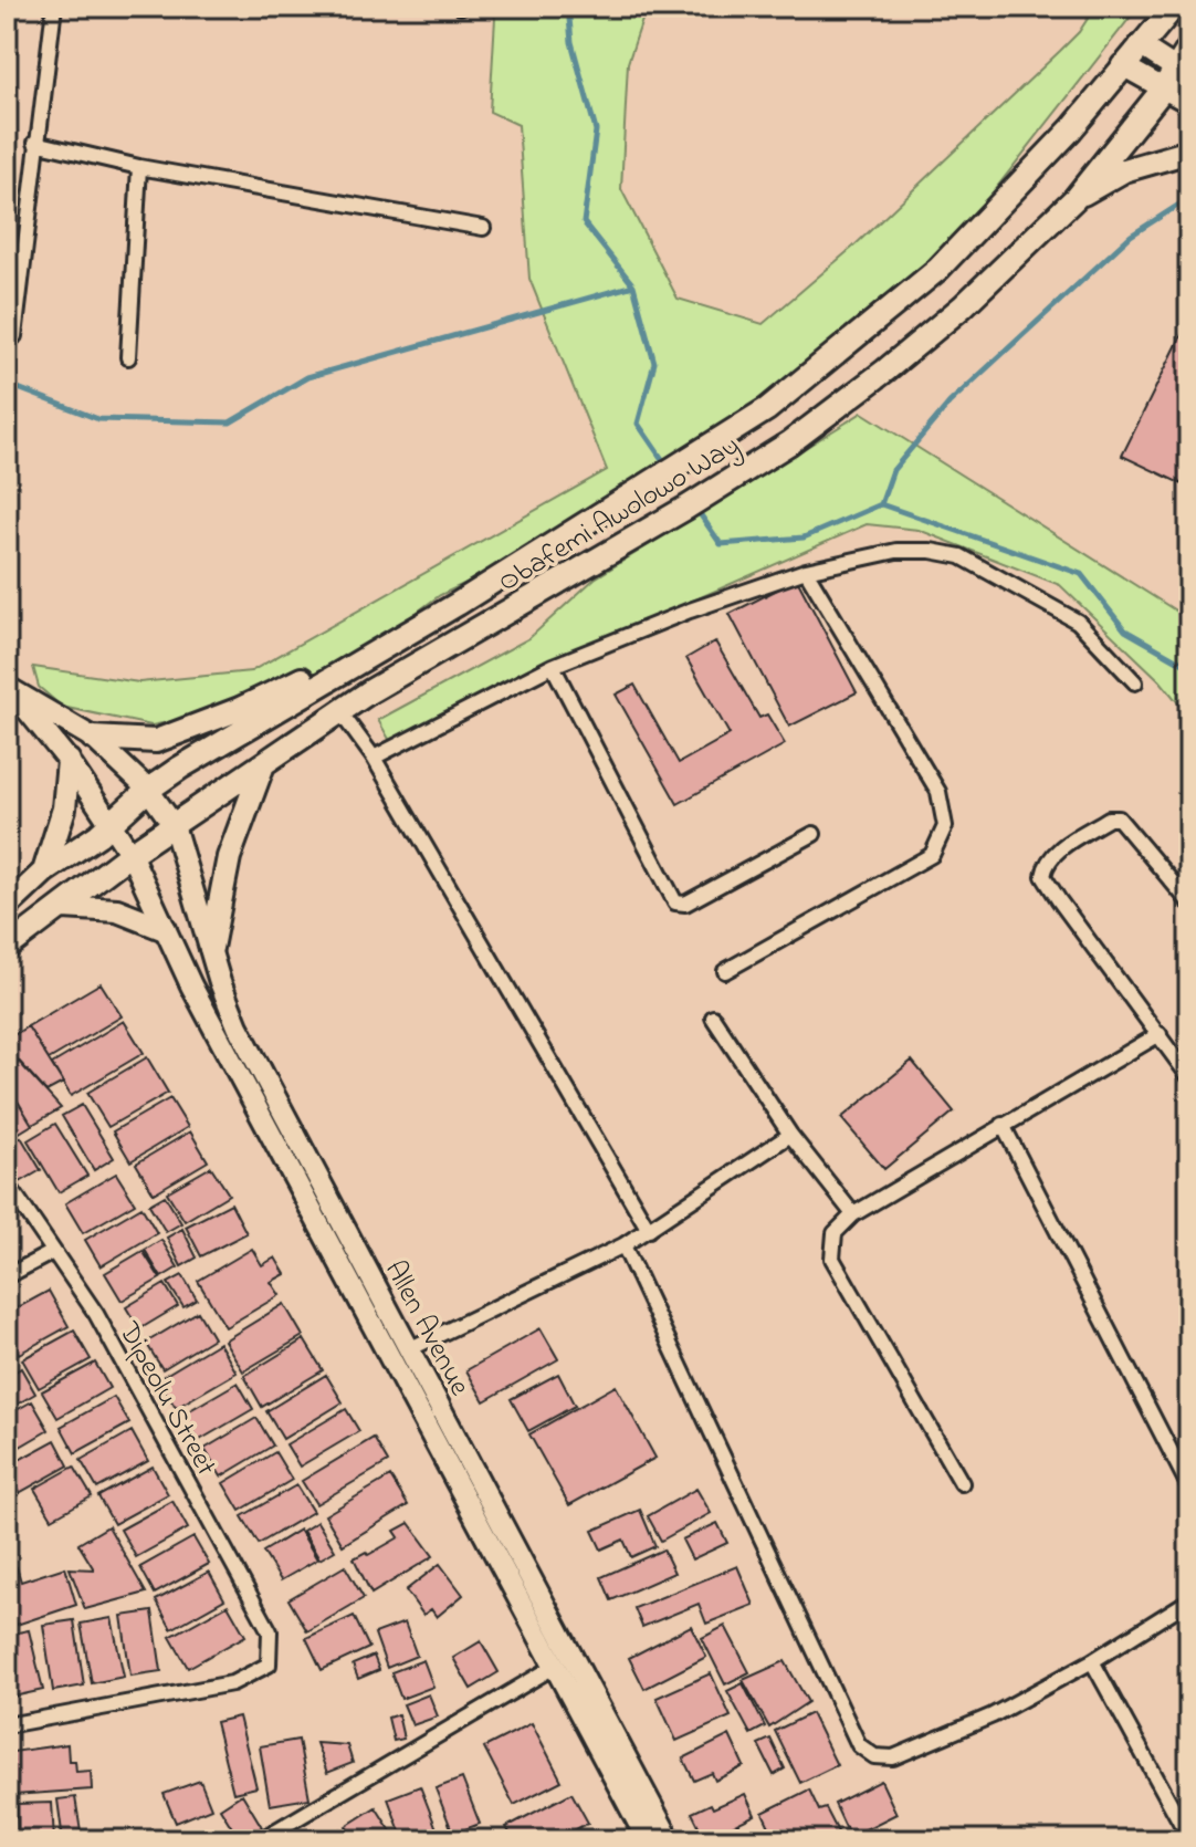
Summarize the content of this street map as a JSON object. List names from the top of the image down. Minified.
{"streets":{"main road":["Obafemi Awolowo Way","Allen Avenue"],"street":["Dipeolu Street"]},"crossings":[["Obafemi Awolowo Way","Allen Avenue"]]}
